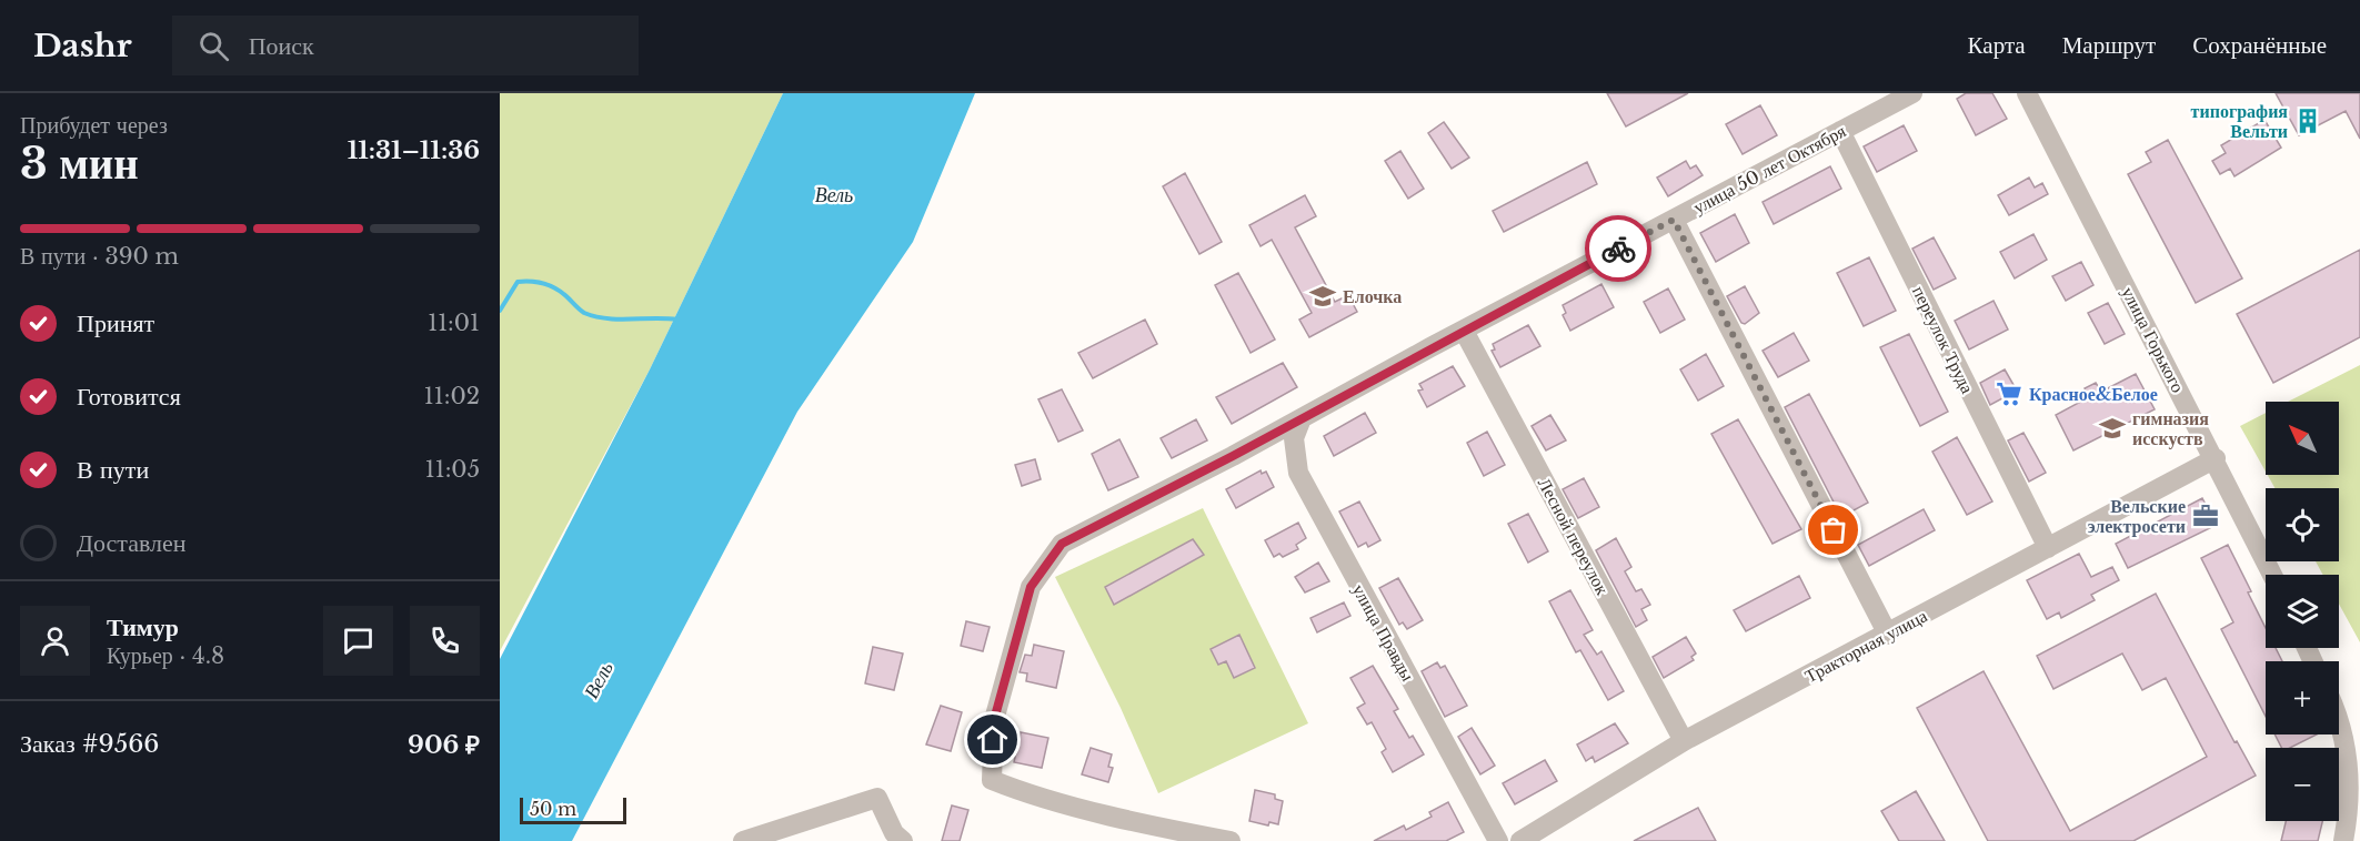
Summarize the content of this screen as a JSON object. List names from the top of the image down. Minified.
{"streets":{"street":["улица 50 лет Октября","переулок Труда","улица Горького","Лесной переулок","улица Правды","Тракторная улица"]},"crossings":[["улица 50 лет Октября","переулок Труда"],["улица 50 лет Октября","Лесной переулок"],["улица 50 лет Октября","улица Правды"],["переулок Труда","Тракторная улица"],["улица Горького","Тракторная улица"],["Лесной переулок","Тракторная улица"]],"water":["Вель"],"places":{"building":["типография Вельти"],"school or university":["Елочка","гимназия исскуств"],"supermarket":["Красное&Белое"],"office":["Вельские электросети"]},"scale_bar":"50 m","north":"top left","page":{"header":"Dashr","search":"Поиск","nav":["Карта","Маршрут","Сохранённые"],"heading":["3 мин","Прибудет через","11:31–11:36"],"panel":["Тимур","Курьер · 4.8","Заказ #9566","906 ₽"],"bar":"В пути · 390 m","list":[["Принят","11:01"],["Готовится","11:02"],["В пути","11:05"],"Доставлен"],"map_buttons":["+","−"],"scale":"50 m"}}
